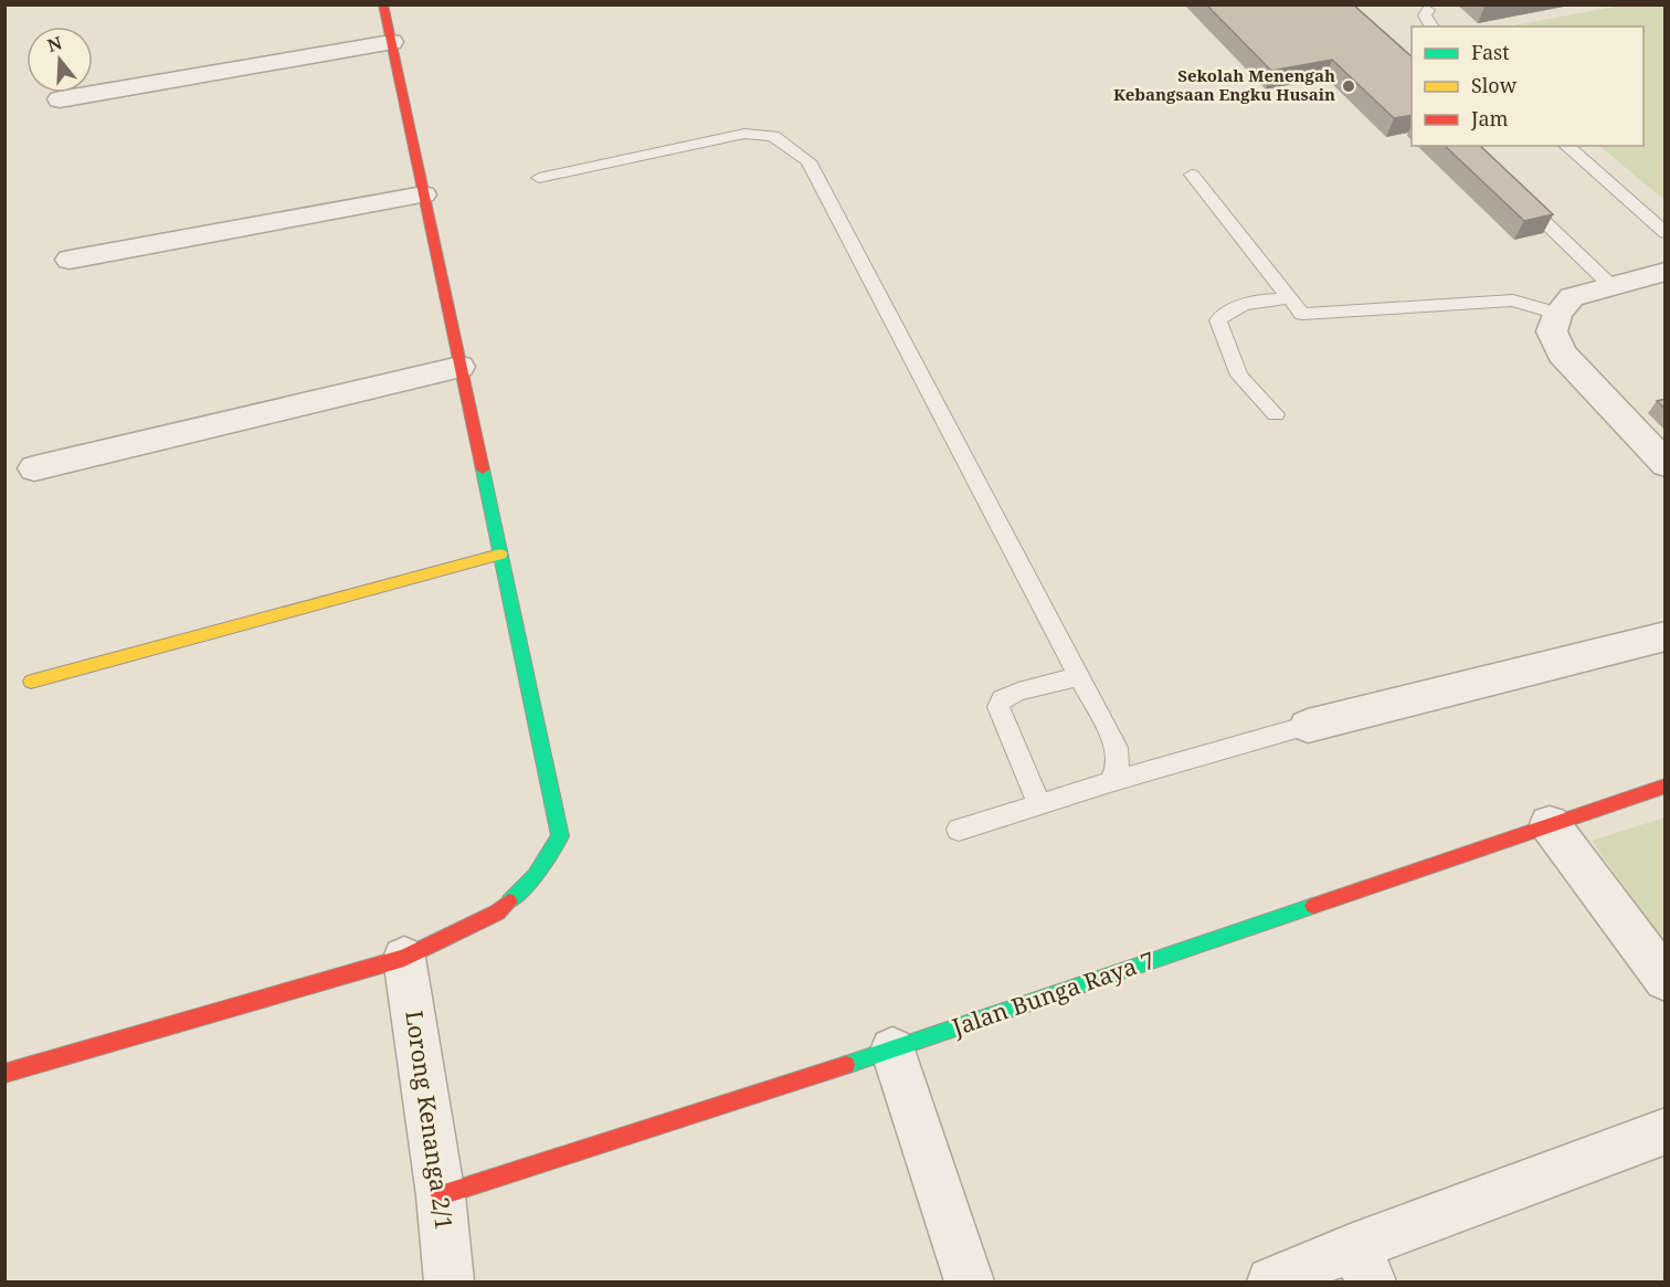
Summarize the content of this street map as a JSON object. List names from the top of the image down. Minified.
{"streets":{"street":["Jalan Bunga Raya 7","Lorong Kenanga 2/1"]},"crossings":[["Jalan Bunga Raya 7","Lorong Kenanga 2/1"]],"places":["Sekolah Menengah Kebangsaan Engku Husain"],"legend":["Fast","Slow","Jam"],"north":"top"}
